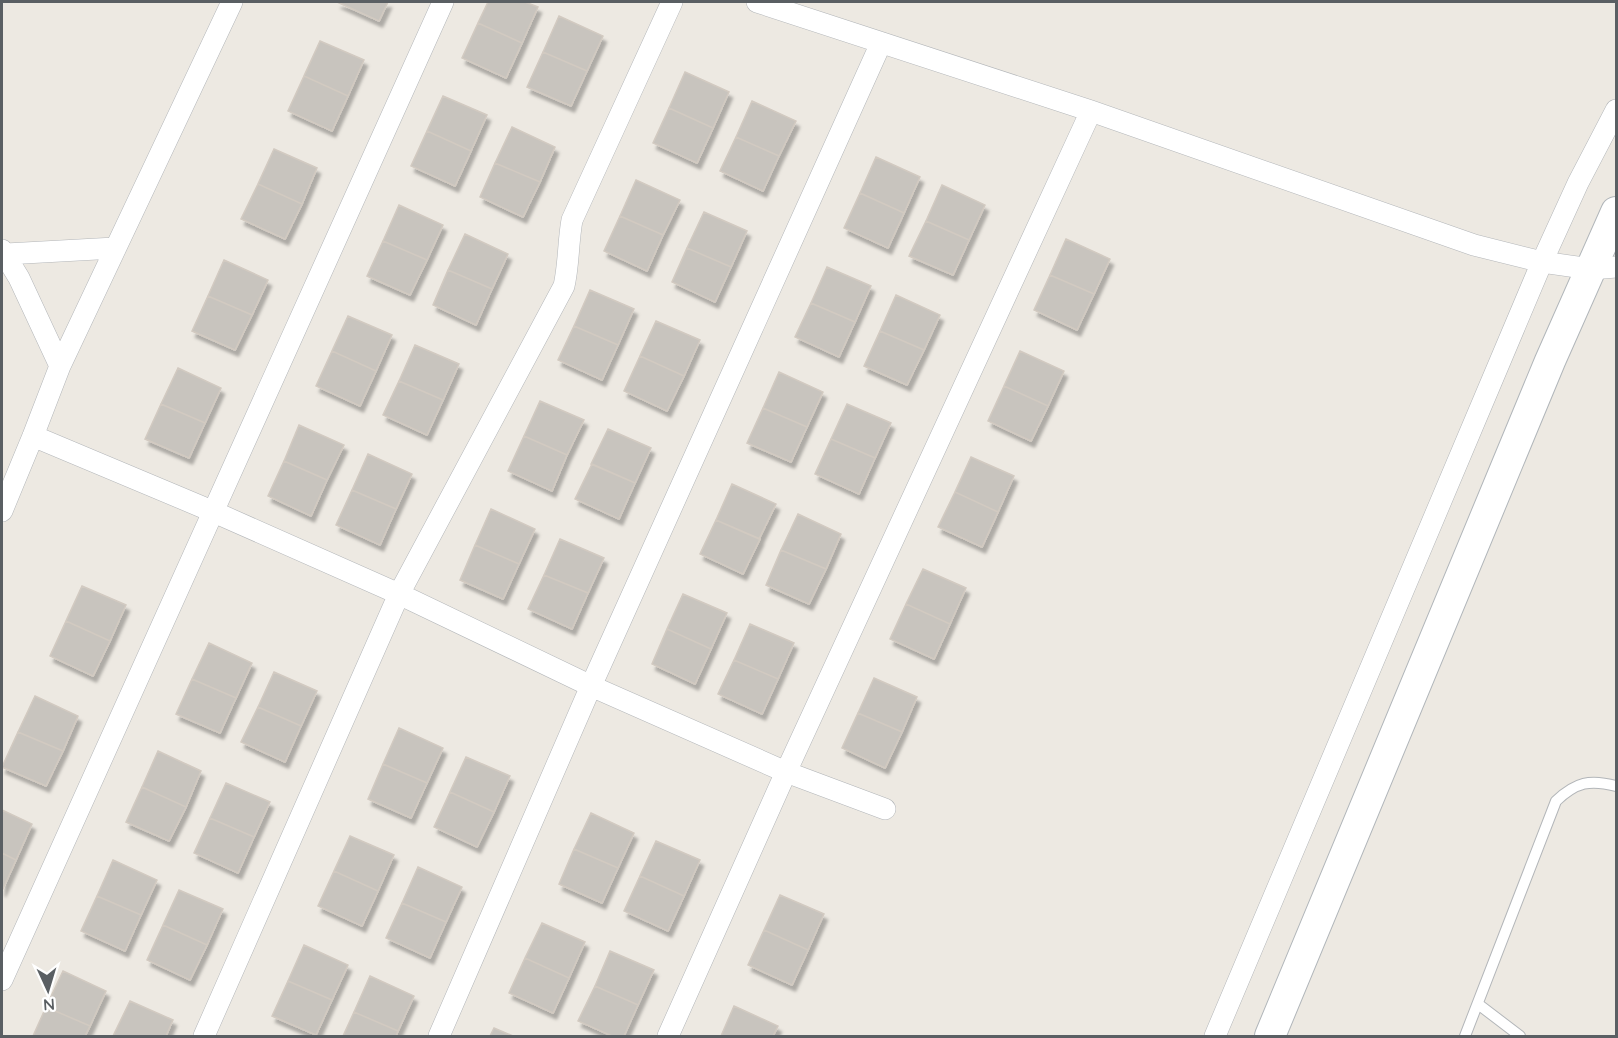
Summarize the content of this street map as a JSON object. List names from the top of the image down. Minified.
{"north":"bottom"}
